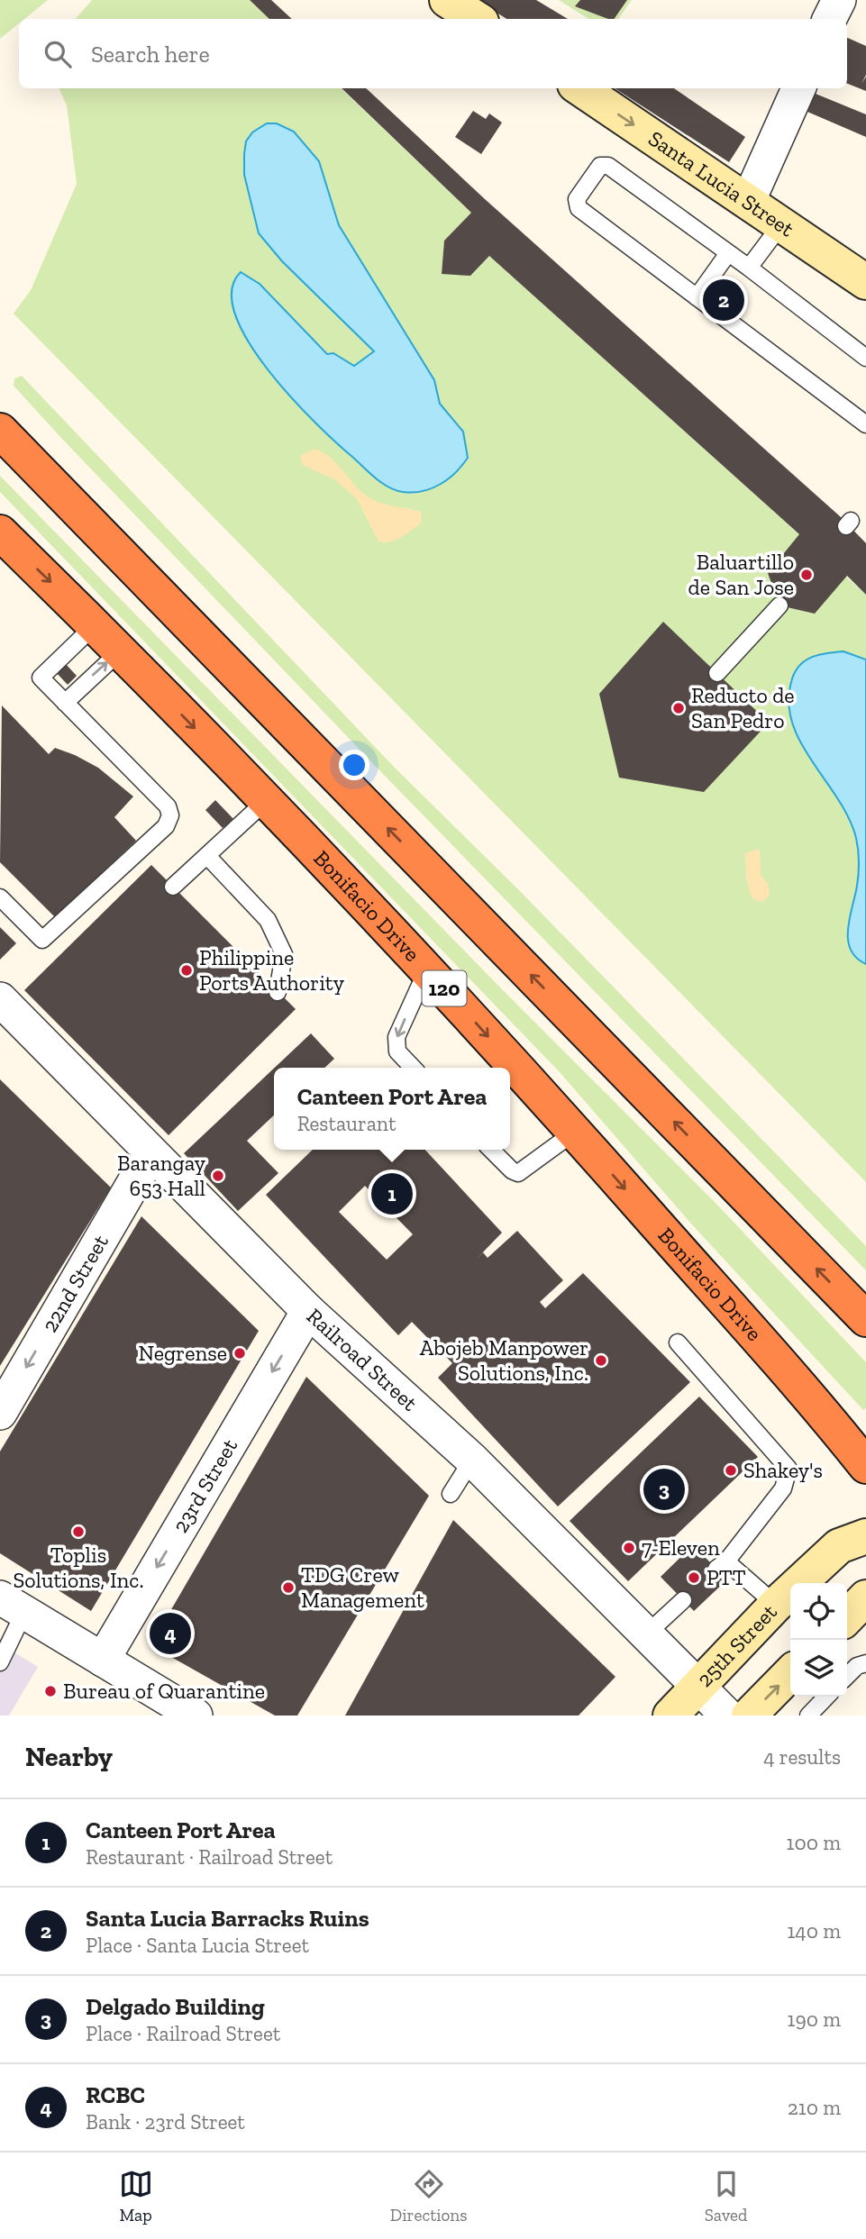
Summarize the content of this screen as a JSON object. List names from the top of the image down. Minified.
{"streets":{"highway":["Bonifacio Drive","120"],"street":["Santa Lucia Street","22nd Street","Railroad Street","23rd Street","25th Street"]},"crossings":[["22nd Street","Railroad Street"],["Railroad Street","23rd Street"],["Railroad Street","25th Street"]],"one_way":["Santa Lucia Street","22nd Street","23rd Street"],"places":["Baluartillo de San Jose","Reducto de San Pedro","Philippine Ports Authority","Barangay 653 Hall","Negrense","Abojeb Manpower Solutions, Inc.","Shakey's","Toplis Solutions, Inc.","7-Eleven","PTT","TDG Crew Management","Bureau of Quarantine"],"page":{"search":"Search here","pins":["2","1","3","4"],"popup":["Canteen Port Area","Restaurant"],"heading":["Nearby","4 results"],"list":[{"mark":"1","name":"Canteen Port Area","note":"Restaurant · Railroad Street","value":"100 m"},{"mark":"2","name":"Santa Lucia Barracks Ruins","note":"Place · Santa Lucia Street","value":"140 m"},{"mark":"3","name":"Delgado Building","note":"Place · Railroad Street","value":"190 m"},{"mark":"4","name":"RCBC","note":"Bank · 23rd Street","value":"210 m"}],"nav":["Map","Directions","Saved"]}}
